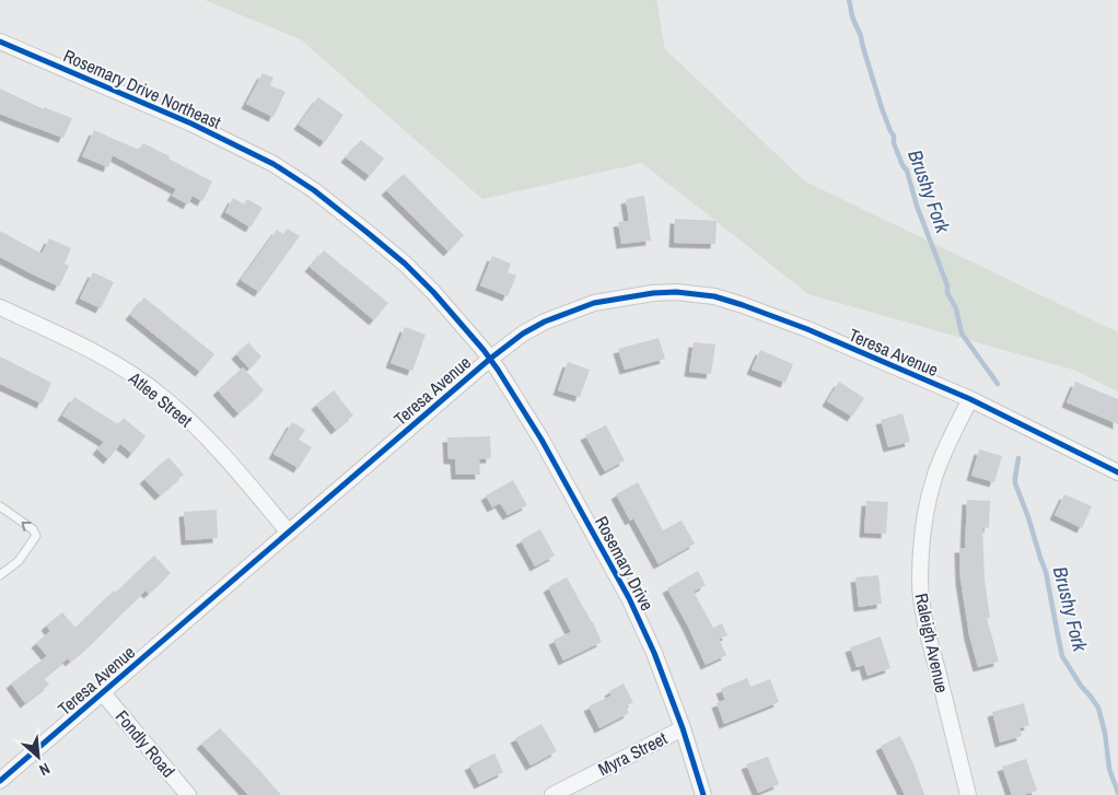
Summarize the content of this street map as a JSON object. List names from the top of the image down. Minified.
{"streets":{"street":["Rosemary Drive Northeast","Teresa Avenue","Atlee Street","Rosemary Drive","Raleigh Avenue","Fondly Road","Myra Street"]},"crossings":[["Rosemary Drive Northeast","Teresa Avenue"],["Rosemary Drive Northeast","Rosemary Drive"],["Teresa Avenue","Atlee Street"],["Teresa Avenue","Rosemary Drive"],["Teresa Avenue","Raleigh Avenue"],["Teresa Avenue","Fondly Road"],["Rosemary Drive","Myra Street"]],"water":["Brushy Fork"],"north":"bottom right"}
